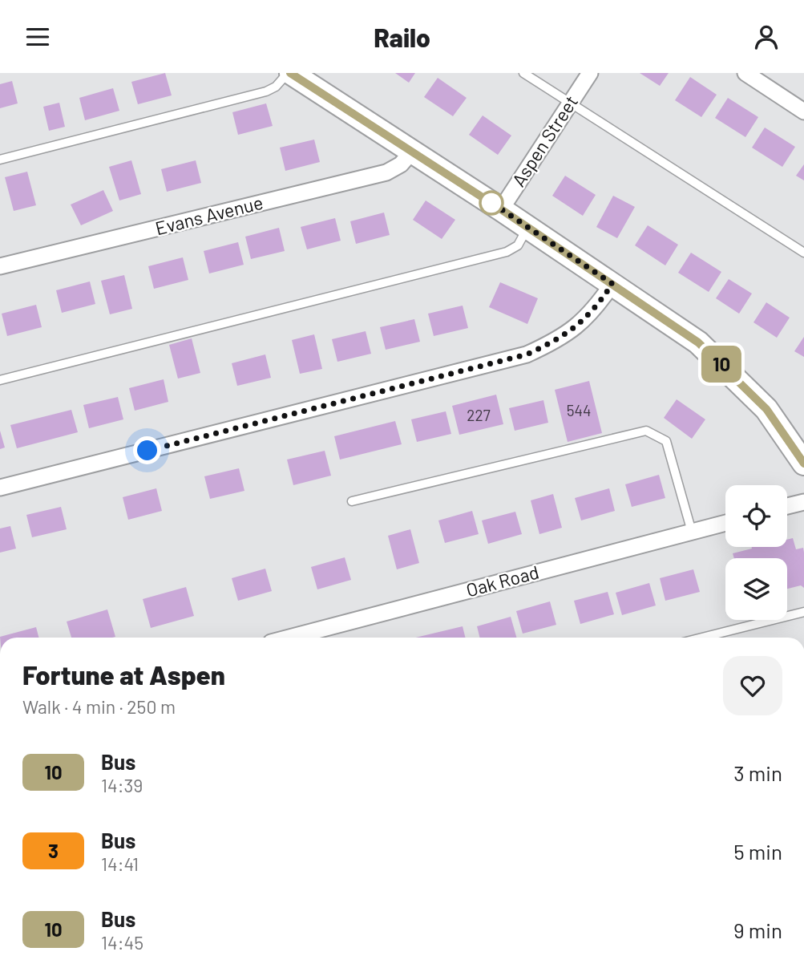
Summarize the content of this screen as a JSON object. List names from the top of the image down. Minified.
{"streets":{"street":["Aspen Street","Evans Avenue","Oak Road"]},"lines":["bus line 10"],"house_numbers":["544","227"],"page":{"header":"Railo","on_map":"10","heading":["Fortune at Aspen","Walk · 4 min · 250 m"],"list":[{"mark":"10","name":"Bus","note":"14:39","value":"3 min"},{"mark":"3","name":"Bus","note":"14:41","value":"5 min"},{"mark":"10","name":"Bus","note":"14:45","value":"9 min"}]}}
